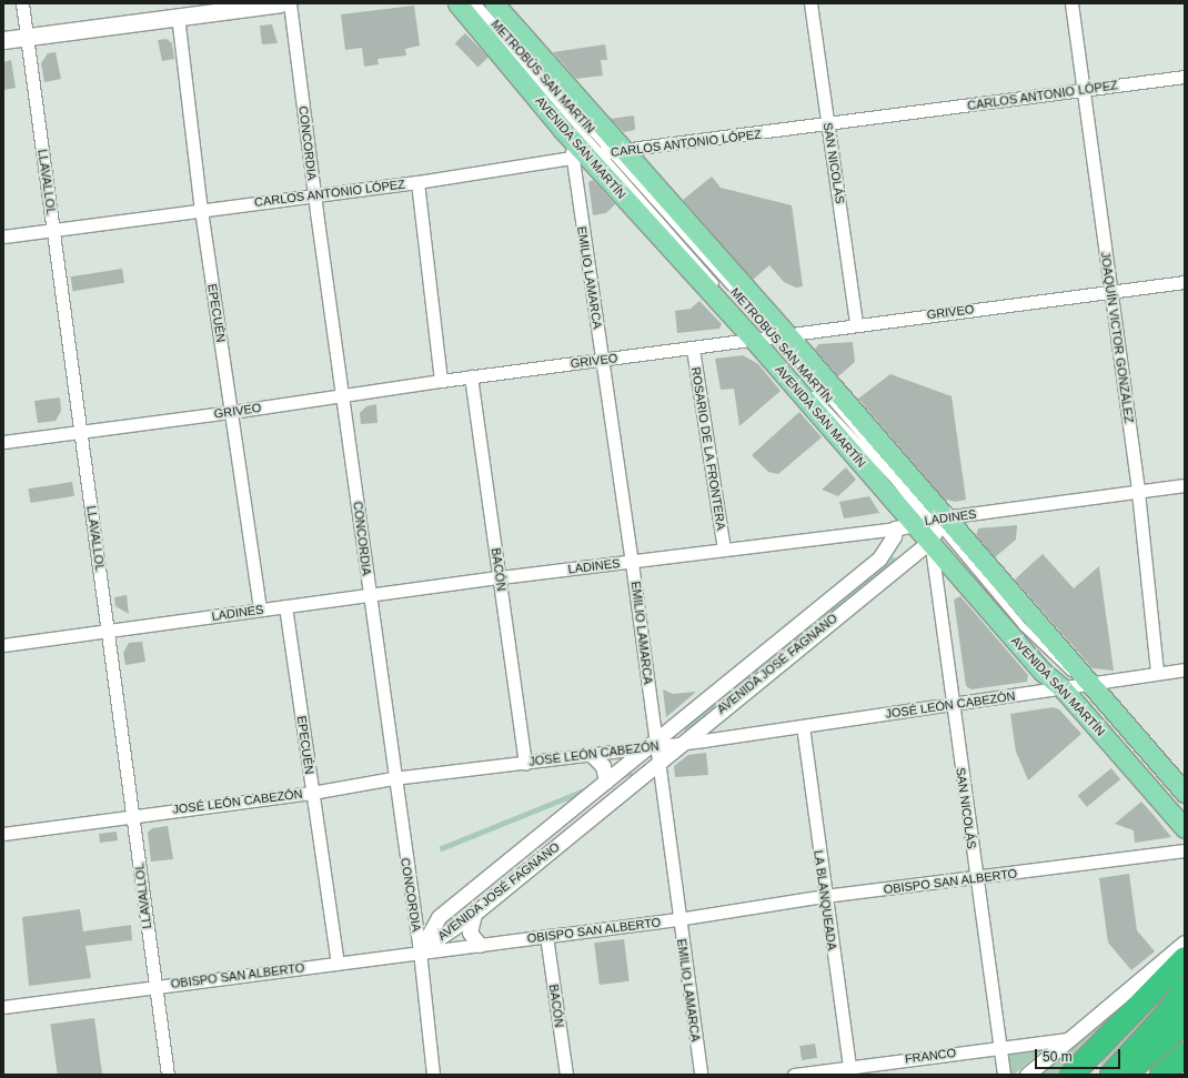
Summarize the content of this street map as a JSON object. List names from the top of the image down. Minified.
{"streets":{"main road":["AVENIDA SAN MARTÍN"],"street":["CARLOS ANTONIO LÓPEZ","CONCORDIA","SAN NICOLÁS","LLAVALLOL","EMILIO LAMARCA","GRIVEO","EPECUÉN","JOAQUÍN VICTOR GONZÁLEZ","ROSARIO DE LA FRONTERA","LADINES","BACÓN","AVENIDA JOSÉ FAGNANO","JOSÉ LEÓN CABEZÓN","OBISPO SAN ALBERTO","LA BLANQUEADA","FRANCO"],"lane":["METROBÚS SAN MARTÍN"]},"crossings":[["METROBÚS SAN MARTÍN","CARLOS ANTONIO LÓPEZ"],["METROBÚS SAN MARTÍN","AVENIDA SAN MARTÍN"],["METROBÚS SAN MARTÍN","EMILIO LAMARCA"],["CARLOS ANTONIO LÓPEZ","CONCORDIA"],["CARLOS ANTONIO LÓPEZ","AVENIDA SAN MARTÍN"],["CARLOS ANTONIO LÓPEZ","SAN NICOLÁS"],["CARLOS ANTONIO LÓPEZ","LLAVALLOL"],["CARLOS ANTONIO LÓPEZ","EMILIO LAMARCA"],["CARLOS ANTONIO LÓPEZ","EPECUÉN"],["CARLOS ANTONIO LÓPEZ","JOAQUÍN VICTOR GONZÁLEZ"],["CONCORDIA","GRIVEO"],["CONCORDIA","LADINES"],["CONCORDIA","AVENIDA JOSÉ FAGNANO"],["CONCORDIA","JOSÉ LEÓN CABEZÓN"],["CONCORDIA","OBISPO SAN ALBERTO"],["AVENIDA SAN MARTÍN","SAN NICOLÁS"],["AVENIDA SAN MARTÍN","EMILIO LAMARCA"],["AVENIDA SAN MARTÍN","GRIVEO"],["AVENIDA SAN MARTÍN","LADINES"],["AVENIDA SAN MARTÍN","AVENIDA JOSÉ FAGNANO"],["AVENIDA SAN MARTÍN","JOSÉ LEÓN CABEZÓN"],["SAN NICOLÁS","GRIVEO"],["SAN NICOLÁS","LADINES"],["SAN NICOLÁS","AVENIDA JOSÉ FAGNANO"],["SAN NICOLÁS","JOSÉ LEÓN CABEZÓN"],["SAN NICOLÁS","OBISPO SAN ALBERTO"],["SAN NICOLÁS","FRANCO"],["LLAVALLOL","GRIVEO"],["LLAVALLOL","LADINES"],["LLAVALLOL","JOSÉ LEÓN CABEZÓN"],["LLAVALLOL","OBISPO SAN ALBERTO"],["EMILIO LAMARCA","GRIVEO"],["EMILIO LAMARCA","LADINES"],["EMILIO LAMARCA","AVENIDA JOSÉ FAGNANO"],["EMILIO LAMARCA","JOSÉ LEÓN CABEZÓN"],["EMILIO LAMARCA","OBISPO SAN ALBERTO"],["GRIVEO","EPECUÉN"],["GRIVEO","JOAQUÍN VICTOR GONZÁLEZ"],["GRIVEO","ROSARIO DE LA FRONTERA"],["GRIVEO","BACÓN"],["EPECUÉN","LADINES"],["EPECUÉN","JOSÉ LEÓN CABEZÓN"],["EPECUÉN","OBISPO SAN ALBERTO"],["JOAQUÍN VICTOR GONZÁLEZ","LADINES"],["JOAQUÍN VICTOR GONZÁLEZ","JOSÉ LEÓN CABEZÓN"],["ROSARIO DE LA FRONTERA","LADINES"],["LADINES","BACÓN"],["LADINES","AVENIDA JOSÉ FAGNANO"],["BACÓN","JOSÉ LEÓN CABEZÓN"],["BACÓN","OBISPO SAN ALBERTO"],["AVENIDA JOSÉ FAGNANO","JOSÉ LEÓN CABEZÓN"],["AVENIDA JOSÉ FAGNANO","OBISPO SAN ALBERTO"],["JOSÉ LEÓN CABEZÓN","LA BLANQUEADA"],["OBISPO SAN ALBERTO","LA BLANQUEADA"],["LA BLANQUEADA","FRANCO"]],"scale_bar":"50 m"}
